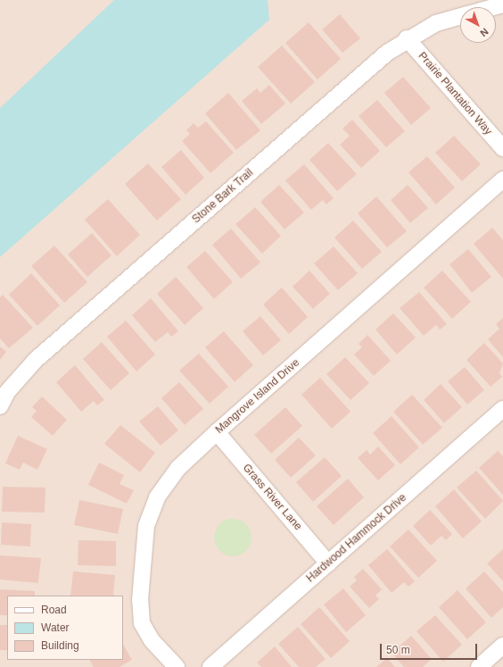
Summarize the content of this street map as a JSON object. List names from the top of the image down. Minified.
{"streets":{"street":["Prairie Plantation Way","Stone Bark Trail","Mangrove Island Drive","Grass River Lane","Hardwood Hammock Drive"]},"crossings":[["Prairie Plantation Way","Stone Bark Trail"],["Mangrove Island Drive","Grass River Lane"],["Grass River Lane","Hardwood Hammock Drive"]],"legend":["Road","Water","Building"],"scale_bar":"50 m","north":"bottom right"}
